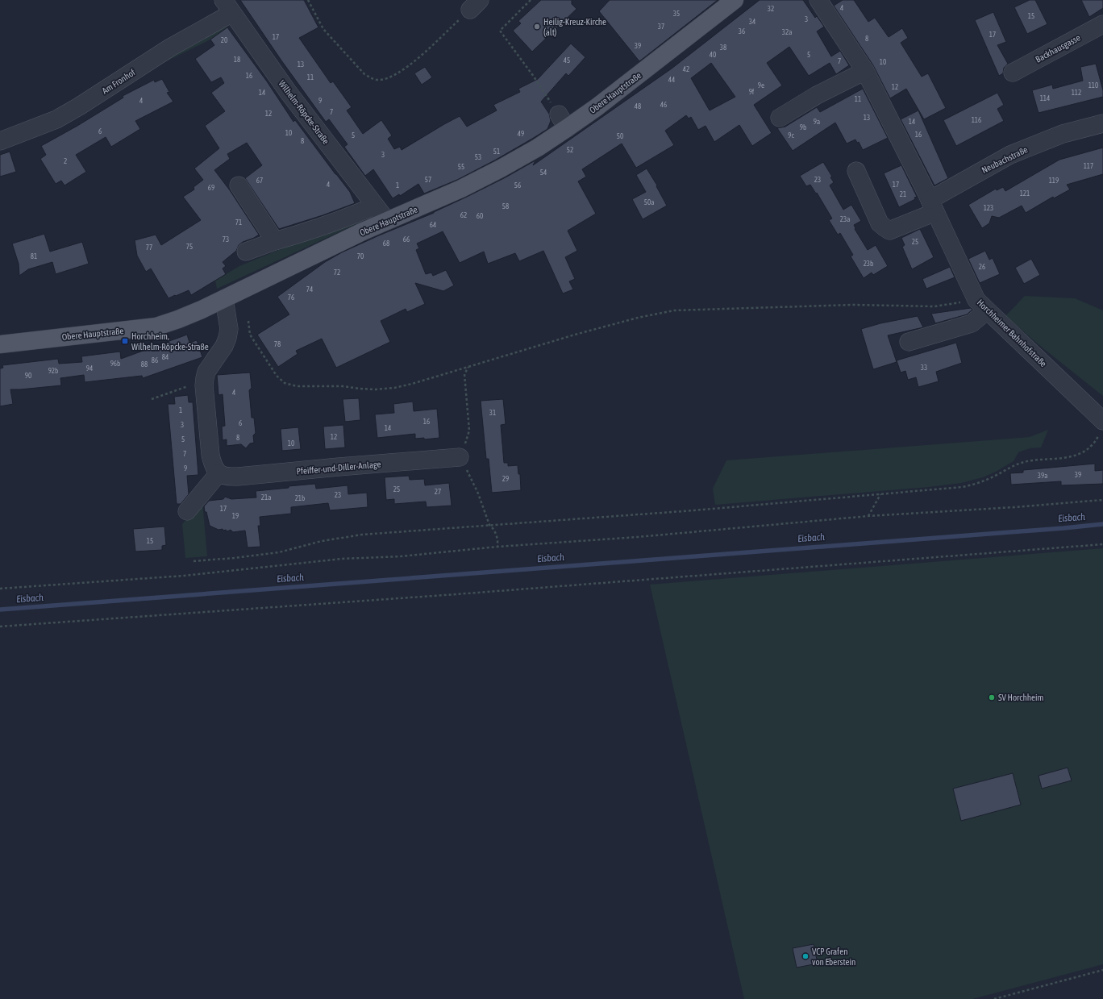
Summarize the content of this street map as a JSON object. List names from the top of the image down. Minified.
{"streets":{"main road":["Obere Hauptstraße"],"street":["Backhausgasse","Am Fronhof","Wilhelm-Röpcke-Straße","Neubachstraße","Horchheimer Bahnhofstraße","Pfeiffer-und-Diller-Anlage"]},"crossings":[["Am Fronhof","Wilhelm-Röpcke-Straße"],["Obere Hauptstraße","Wilhelm-Röpcke-Straße"],["Neubachstraße","Horchheimer Bahnhofstraße"]],"water":["Eisbach"],"places":{"other":["Heilig-Kreuz-Kirche (alt)","SV Horchheim","VCP Grafen von Eberstein"],"transit":["Horchheim, Wilhelm-Röpcke-Straße"]},"house_numbers":["4","32","35","15","3","34","37","36","32a","17","17","8","20","39","38","40","5","18","45","7","10","13","42","16","11","44","9e","110","12","9f","14","112","114","11","4","9","46","48","7","12","13","116","9a","14","9b","6","10","49","16","5","9c","50","8","52","51","3","53","2","117","55","54","57","23","67","119","4","17","1","56","69","121","21","50a","58","123","62","60","23a","71","64","73","66","25","68","75","77","81","70","23b","26","72","74","76","78","84","86","96b","88","33","94","92b","90","4","1","31","16","6","3","14","12","8","5","10","7","9","39","39a","29","25","27","23","21a","21b","17","19","15"]}
